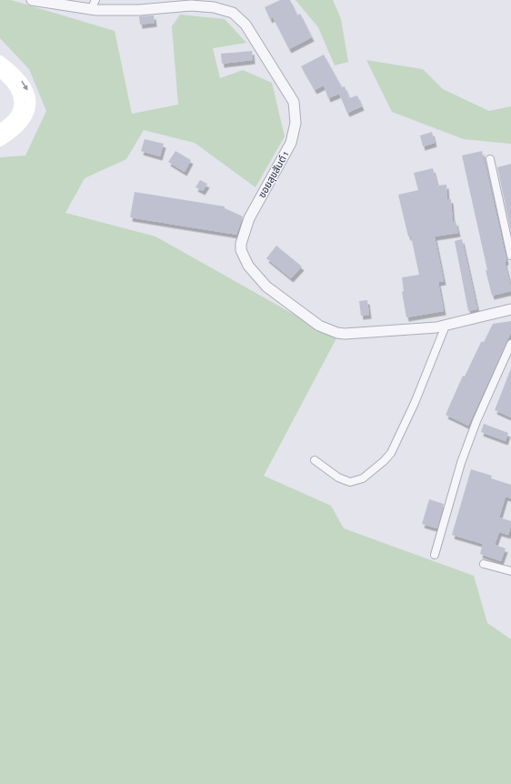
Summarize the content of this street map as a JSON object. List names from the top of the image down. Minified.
{"streets":{"street":["ซอยสุขสันต์ 1"]}}
